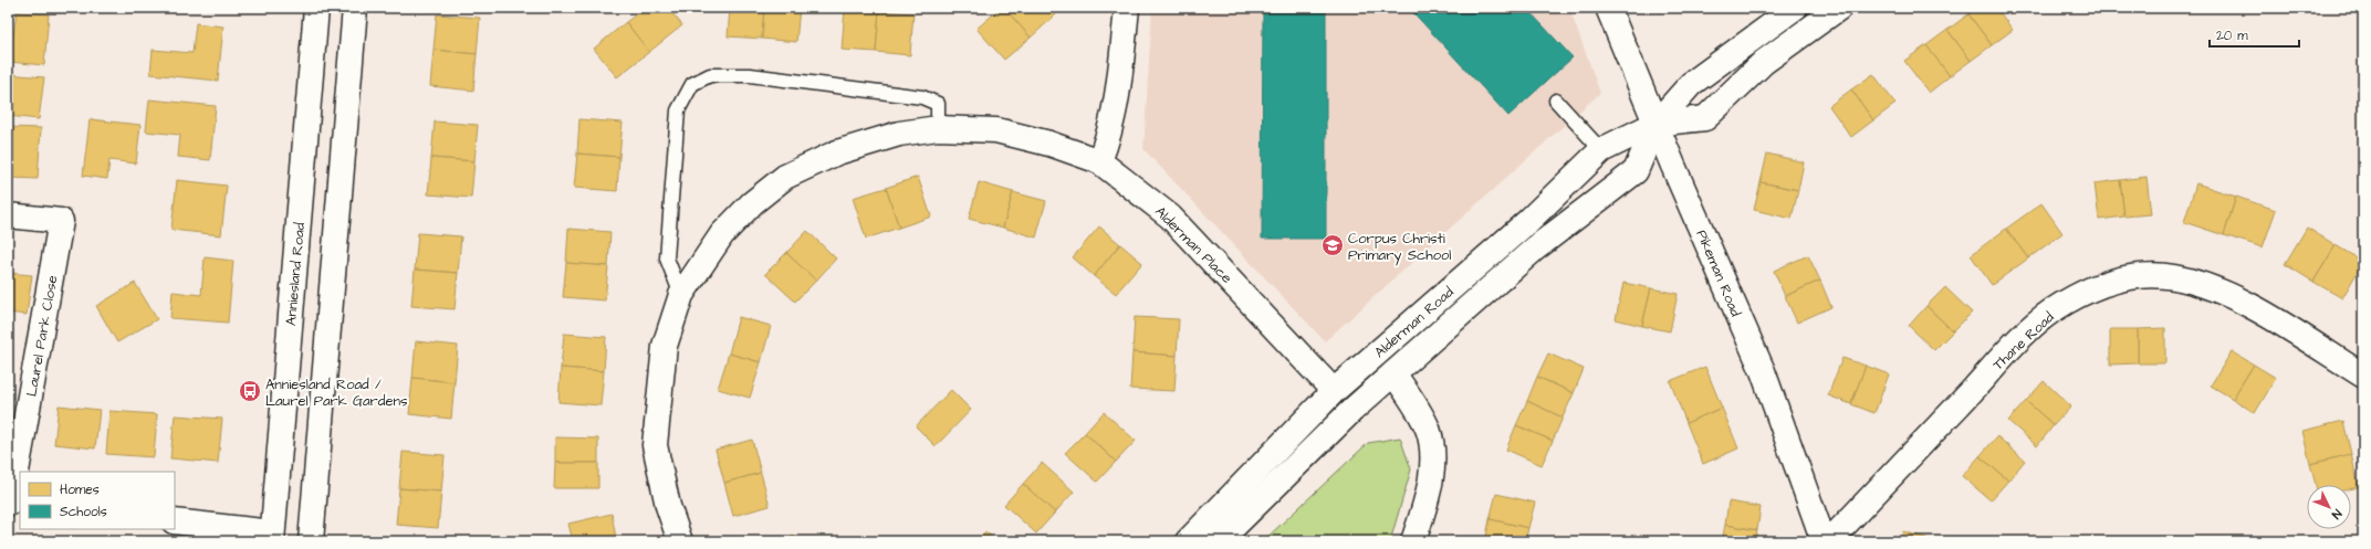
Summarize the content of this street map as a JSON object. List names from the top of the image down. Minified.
{"streets":{"street":["Alderman Place","Pikeman Road","Anniesland Road","Alderman Road","Laurel Park Close","Thane Road"]},"crossings":[["Alderman Place","Alderman Road"],["Pikeman Road","Alderman Road"]],"places":{"school or university":["Corpus Christi Primary School"],"bus stop":["Anniesland Road / Laurel Park Gardens"]},"legend":["Homes","Schools"],"scale_bar":"20 m","north":"bottom right"}
